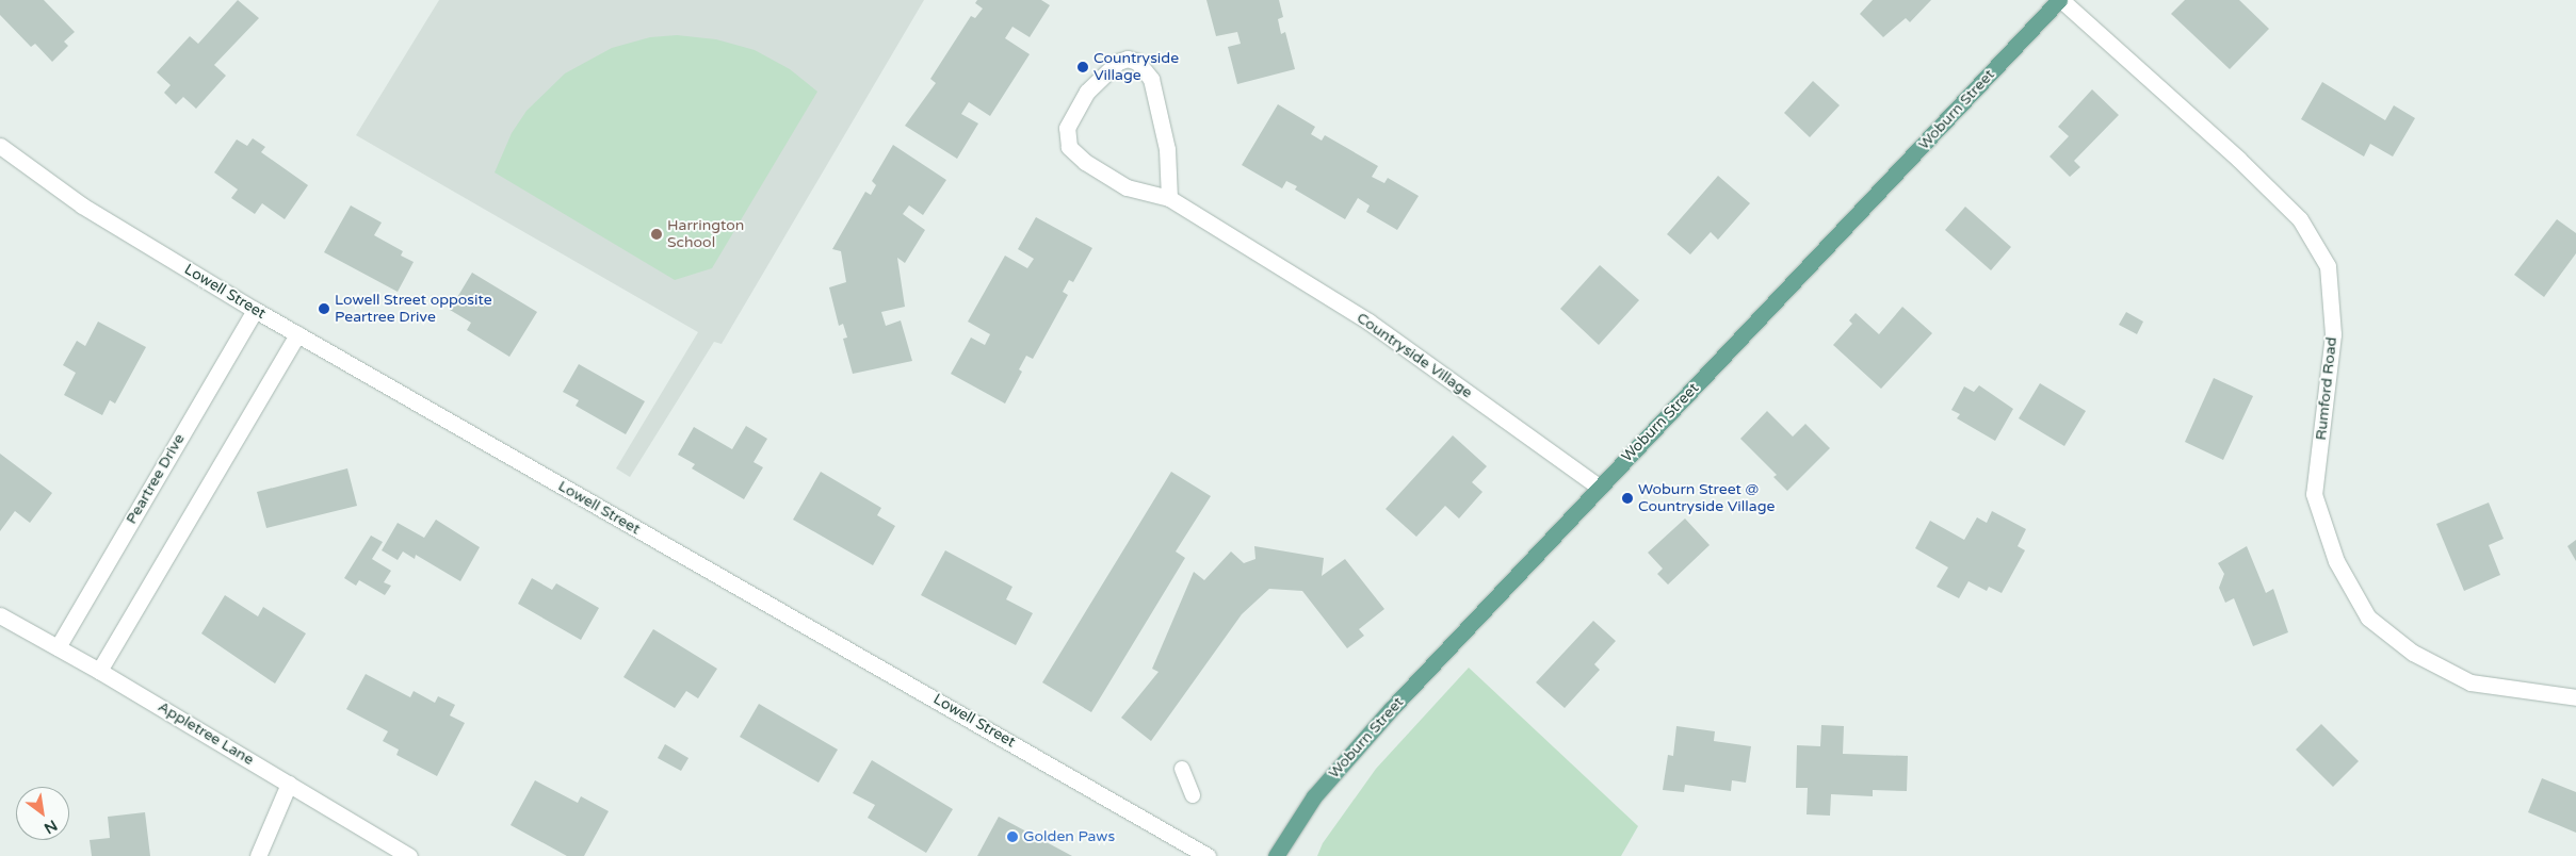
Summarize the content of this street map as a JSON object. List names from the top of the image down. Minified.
{"streets":{"main road":["Woburn Street"],"street":["Lowell Street","Countryside Village","Rumford Road","Peartree Drive","Appletree Lane"]},"crossings":[["Woburn Street","Countryside Village"],["Woburn Street","Rumford Road"],["Lowell Street","Peartree Drive"],["Peartree Drive","Appletree Lane"]],"places":["Countryside Village","Harrington School","Lowell Street opposite Peartree Drive","Woburn Street @ Countryside Village","Golden Paws"],"north":"bottom right"}
